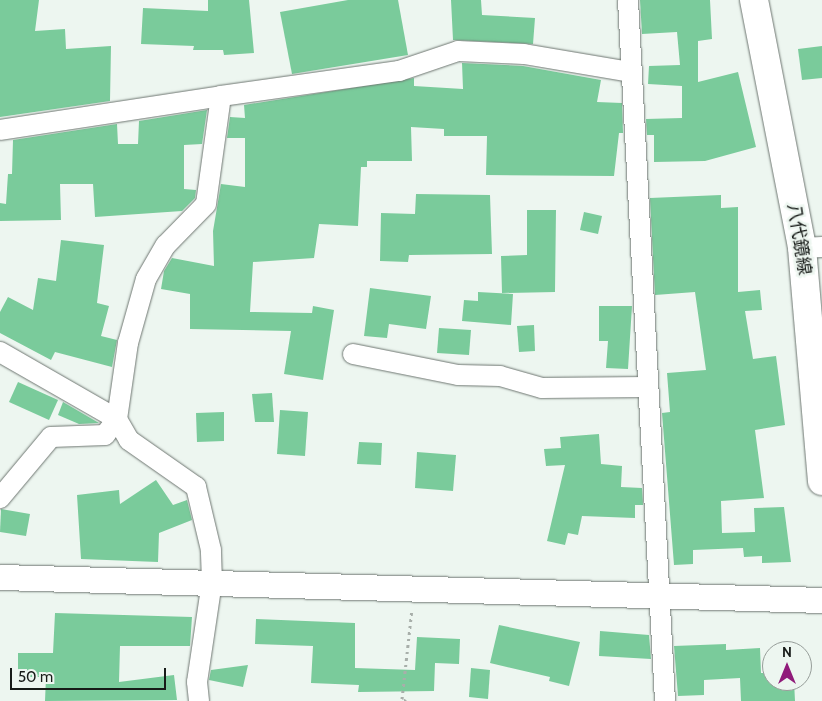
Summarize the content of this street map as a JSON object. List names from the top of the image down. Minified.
{"streets":{"main road":["八代鏡線"]},"scale_bar":"50 m","north":"top"}
